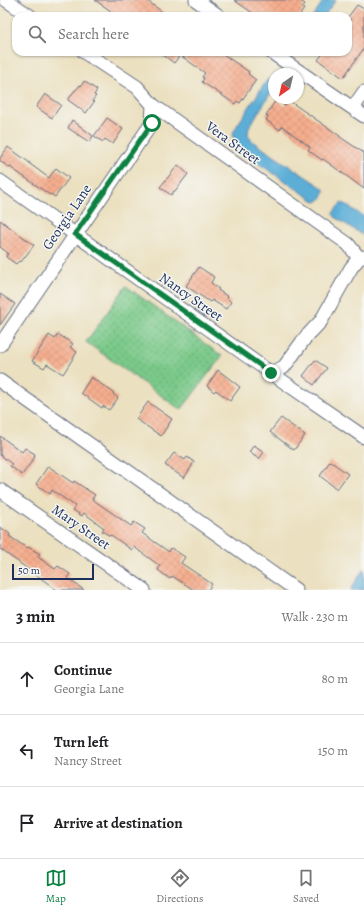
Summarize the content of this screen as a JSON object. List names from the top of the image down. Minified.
{"streets":{"street":["Vera Street","Georgia Lane","Nancy Street","Mary Street"]},"crossings":[["Vera Street","Georgia Lane"],["Georgia Lane","Nancy Street"]],"scale_bar":"50 m","north":"bottom left","page":{"search":"Search here","scale":"50 m","heading":["3 min","Walk · 230 m"],"list":[["Continue","Georgia Lane","80 m"],["Turn left","Nancy Street","150 m"],"Arrive at destination"],"nav":["Map","Directions","Saved"]}}
